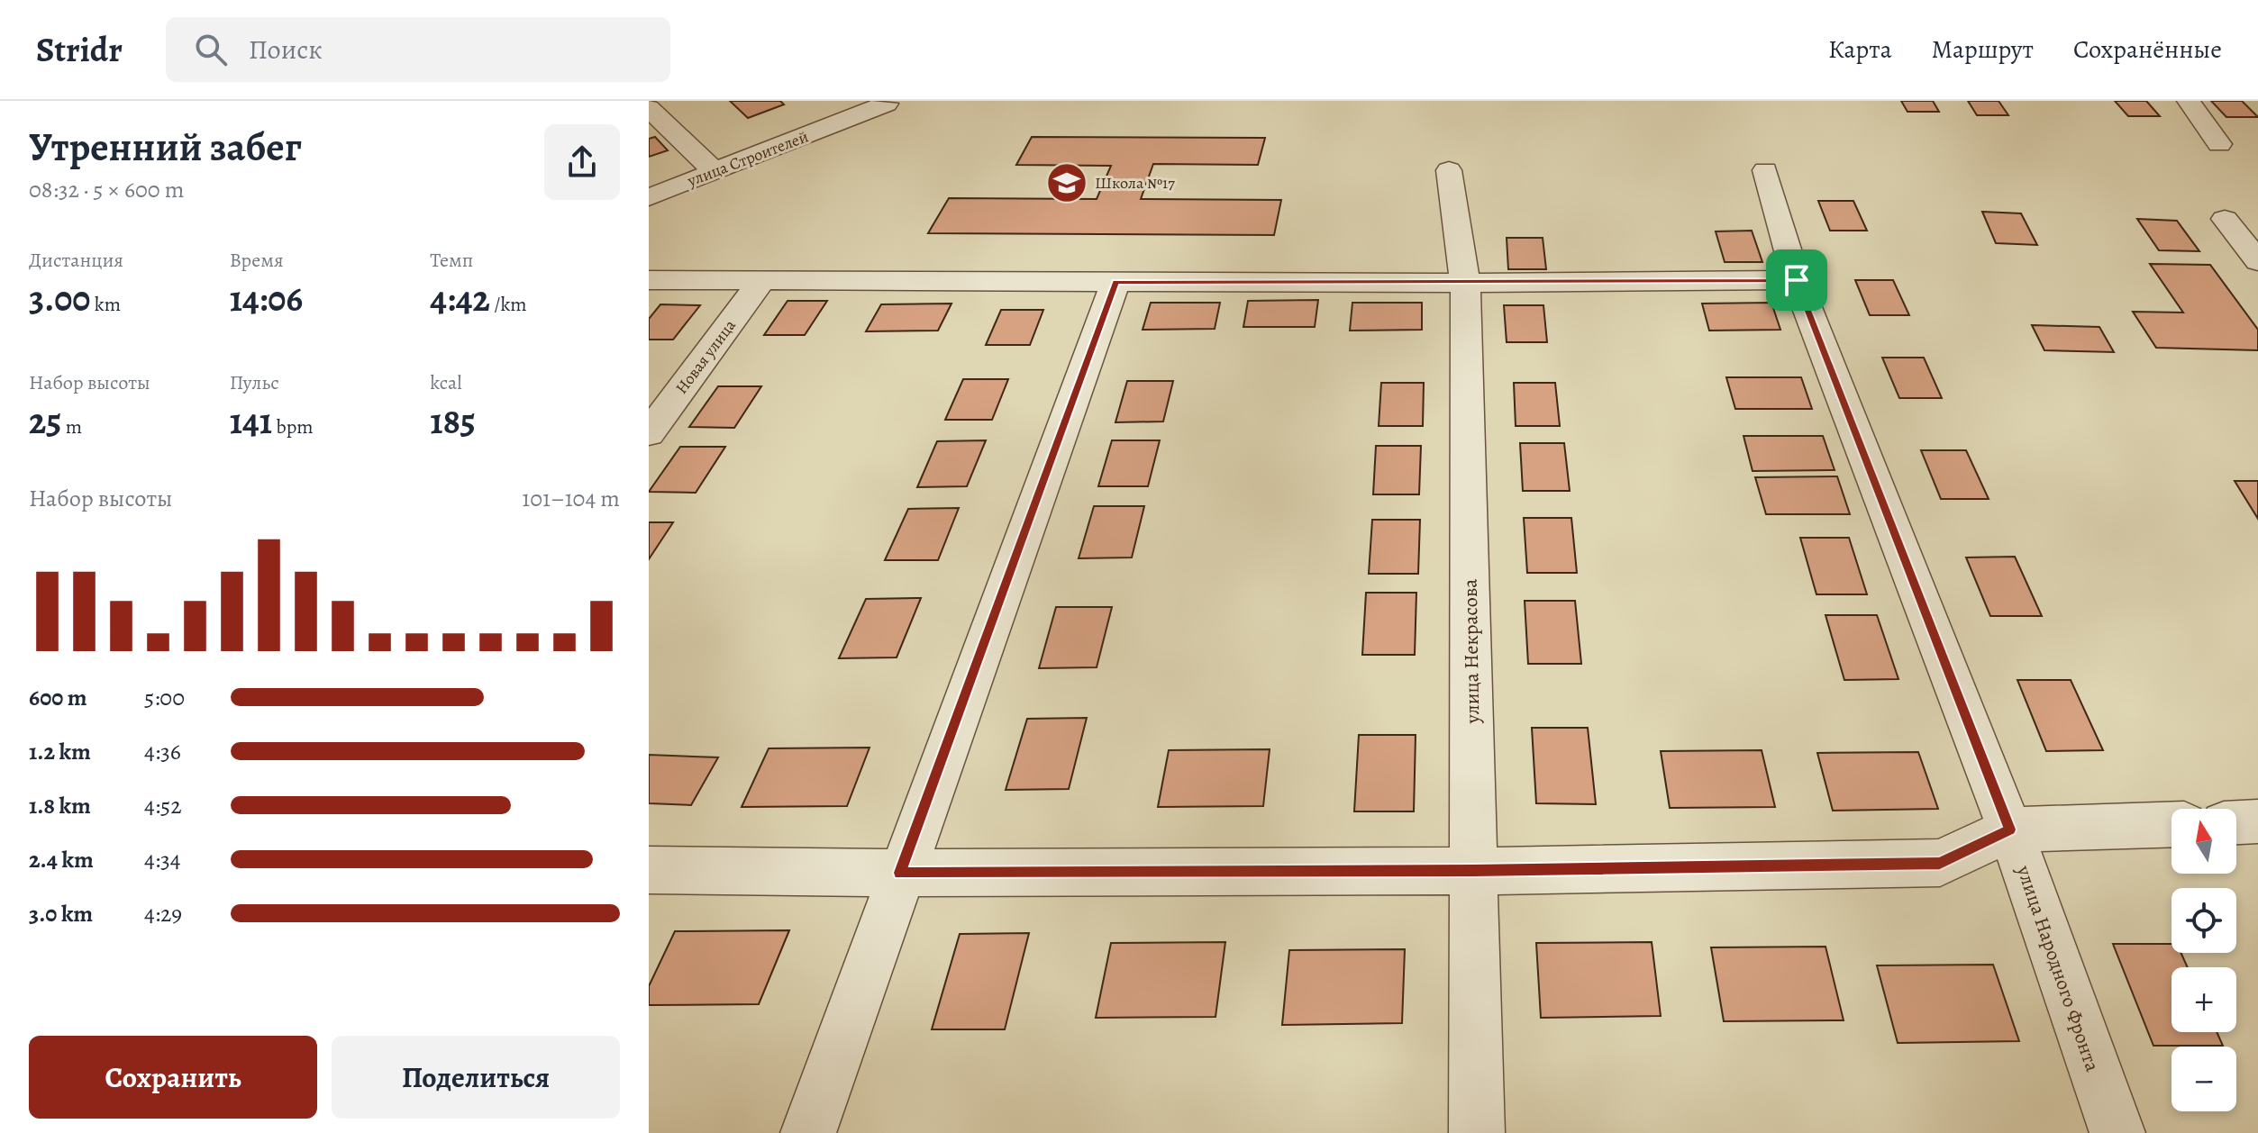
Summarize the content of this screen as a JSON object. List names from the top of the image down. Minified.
{"streets":{"street":["улица Строителей","Новая улица","улица Некрасова","улица Народного Фронта"]},"places":{"school or university":["Школа №17"]},"north":"top","page":{"header":"Stridr","search":"Поиск","nav":["Карта","Маршрут","Сохранённые"],"heading":["Утренний забег","08:32 · 5 × 600 m"],"stats":[["Дистанция","3.00 km"],["Время","14:06"],["Темп","4:42 /km"],["Набор высоты","25 m"],["Пульс","141 bpm"],["kcal","185"]],"chart":["Набор высоты","101–104 m"],"list":[{"name":"600 m","note":"5:00"},{"name":"1.2 km","note":"4:36"},{"name":"1.8 km","note":"4:52"},{"name":"2.4 km","note":"4:34"},{"name":"3.0 km","note":"4:29"}],"map_buttons":["+","−"],"buttons":["Сохранить","Поделиться"]}}
